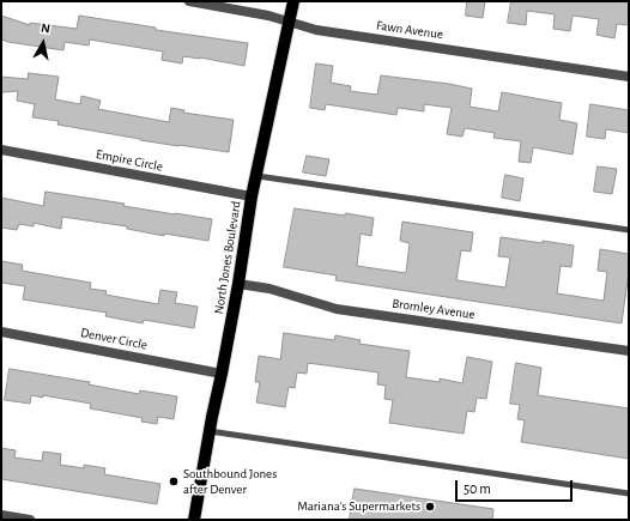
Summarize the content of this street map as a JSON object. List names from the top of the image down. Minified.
{"streets":{"main road":["North Jones Boulevard"],"street":["Fawn Avenue","Empire Circle","Bromley Avenue","Denver Circle"]},"crossings":[["Fawn Avenue","North Jones Boulevard"],["Empire Circle","North Jones Boulevard"],["North Jones Boulevard","Bromley Avenue"],["North Jones Boulevard","Denver Circle"]],"places":["Southbound Jones after Denver","Mariana's Supermarkets"],"scale_bar":"50 m","north":"top"}
